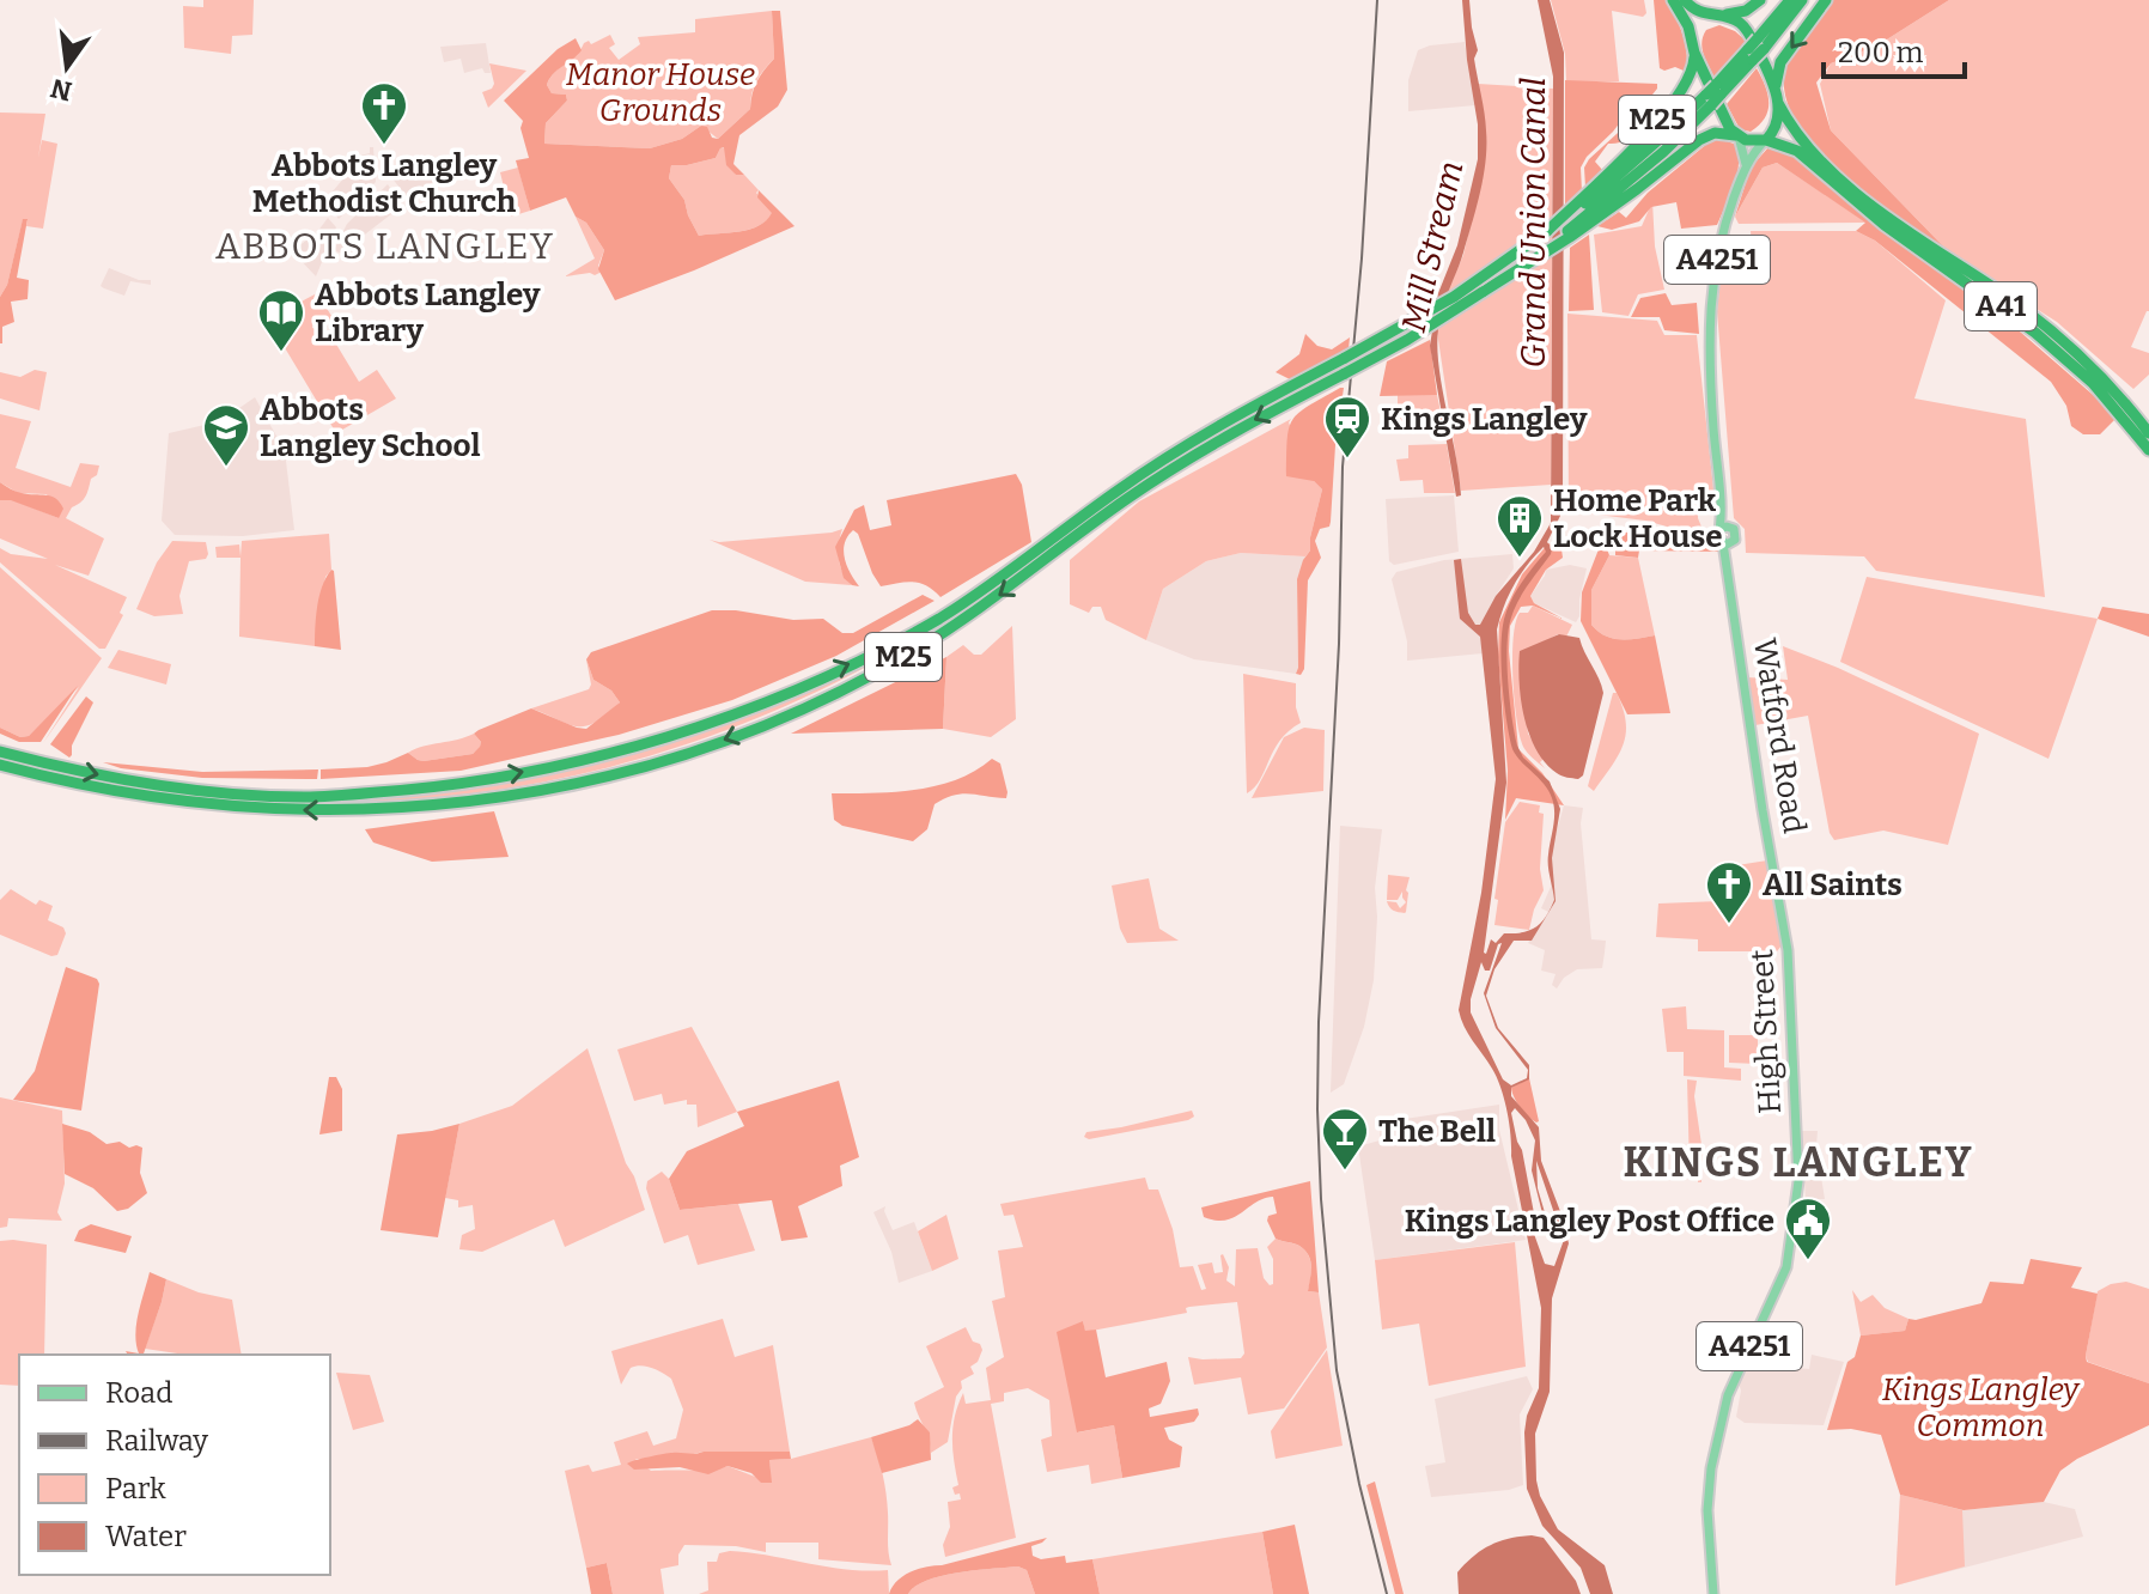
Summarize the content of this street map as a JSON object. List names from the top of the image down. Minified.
{"streets":{"highway":["M25","A41"],"main road":["A4251","Watford Road","High Street"]},"crossings":[["A4251","A41"],["A4251","Watford Road"],["Watford Road","High Street"]],"districts":["ABBOTS LANGLEY","KINGS LANGLEY"],"water":["Grand Union Canal","Mill Stream"],"parks":["Manor House Grounds","Kings Langley Common"],"places":{"church":["Abbots Langley Methodist Church","All Saints"],"library":["Abbots Langley Library"],"station":["Kings Langley"],"school or university":["Abbots Langley School"],"building":["Home Park Lock House"],"bar":["The Bell"],"public building":["Kings Langley Post Office"]},"legend":["Road","Railway","Park","Water"],"scale_bar":"200 m","north":"bottom"}
